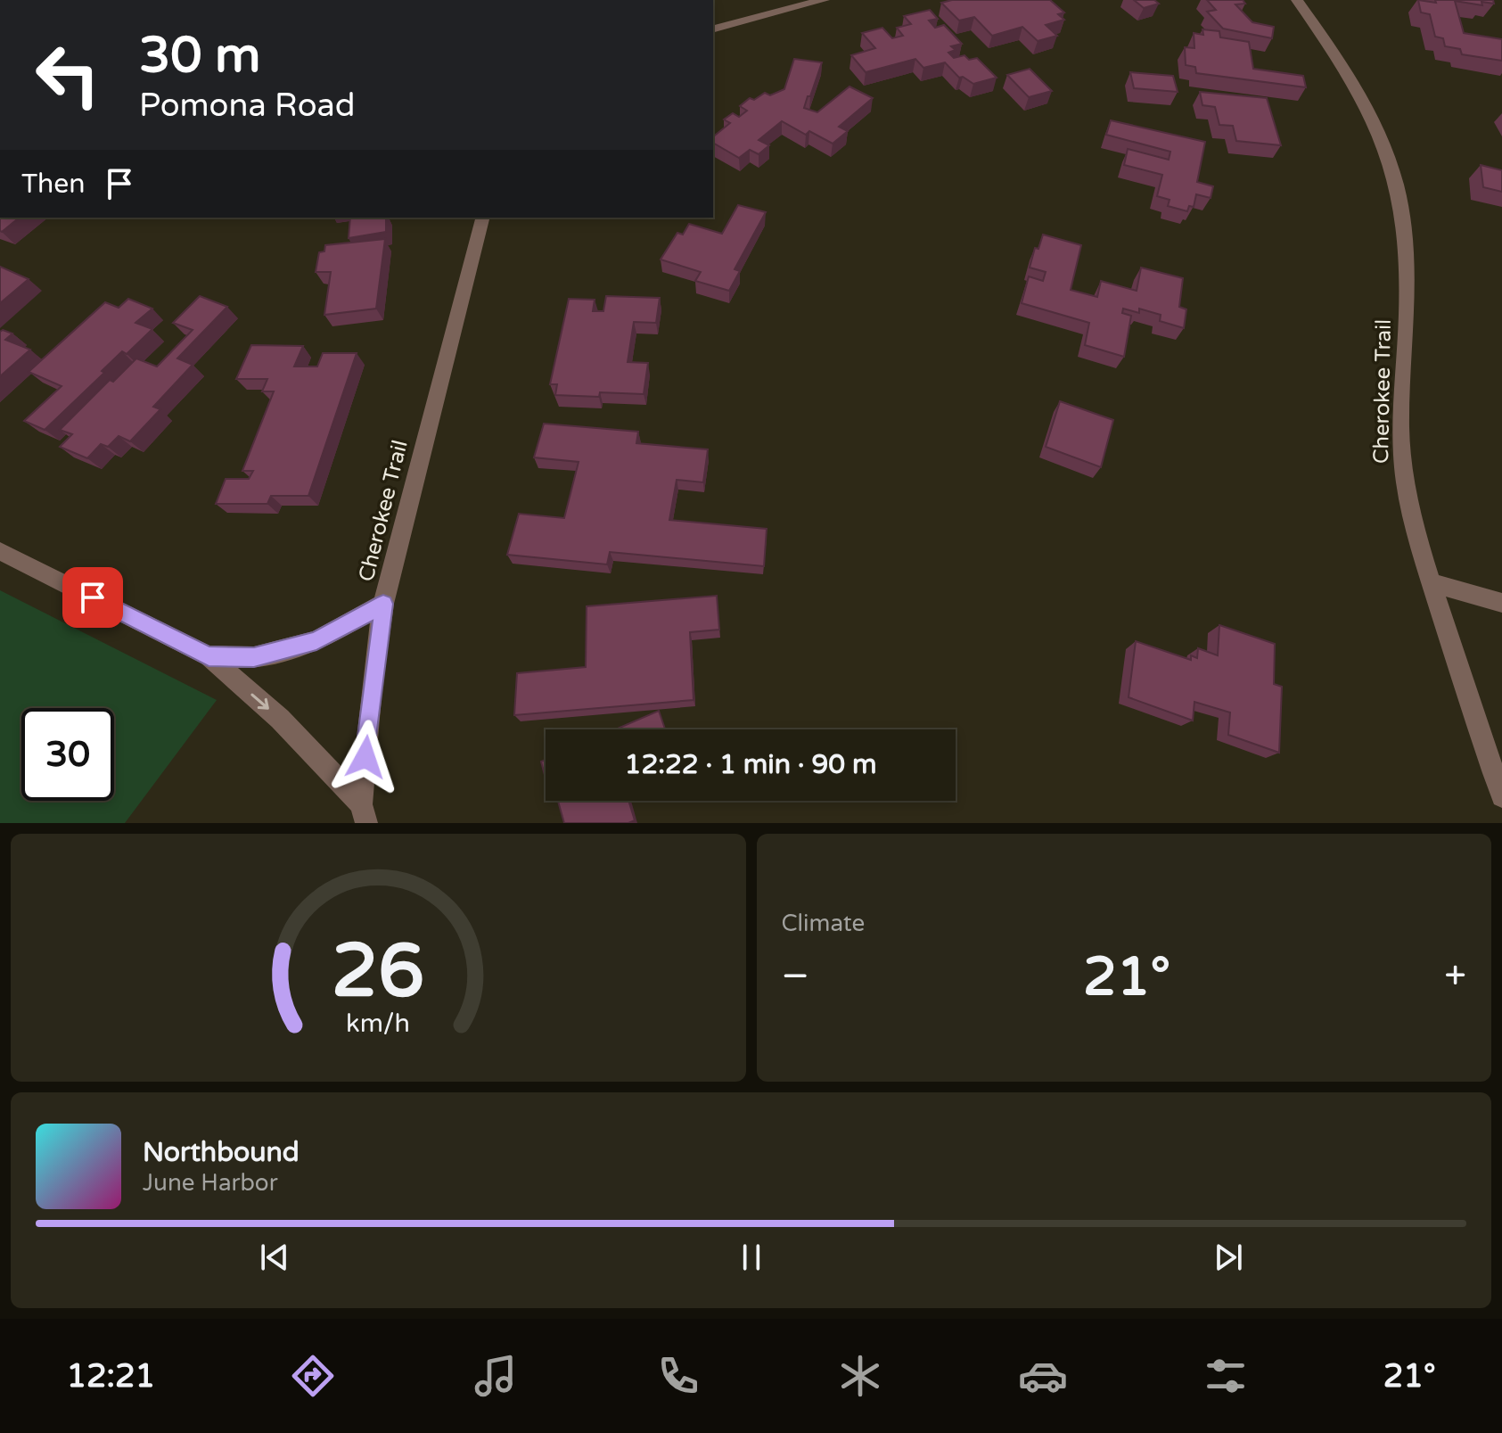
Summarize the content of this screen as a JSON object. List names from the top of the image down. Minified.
{"streets":{"street":["Cherokee Trail"]},"page":{"turn":["30 m","Pomona Road"],"then":"Then","limit":"30","trip":"12:22 · 1 min · 90 m","tile":"Climate","heat":["−","21°","+"],"song":["Northbound","June Harbor"],"tabs":["12:21","21°"],"gauge":["26","km/h"]}}
